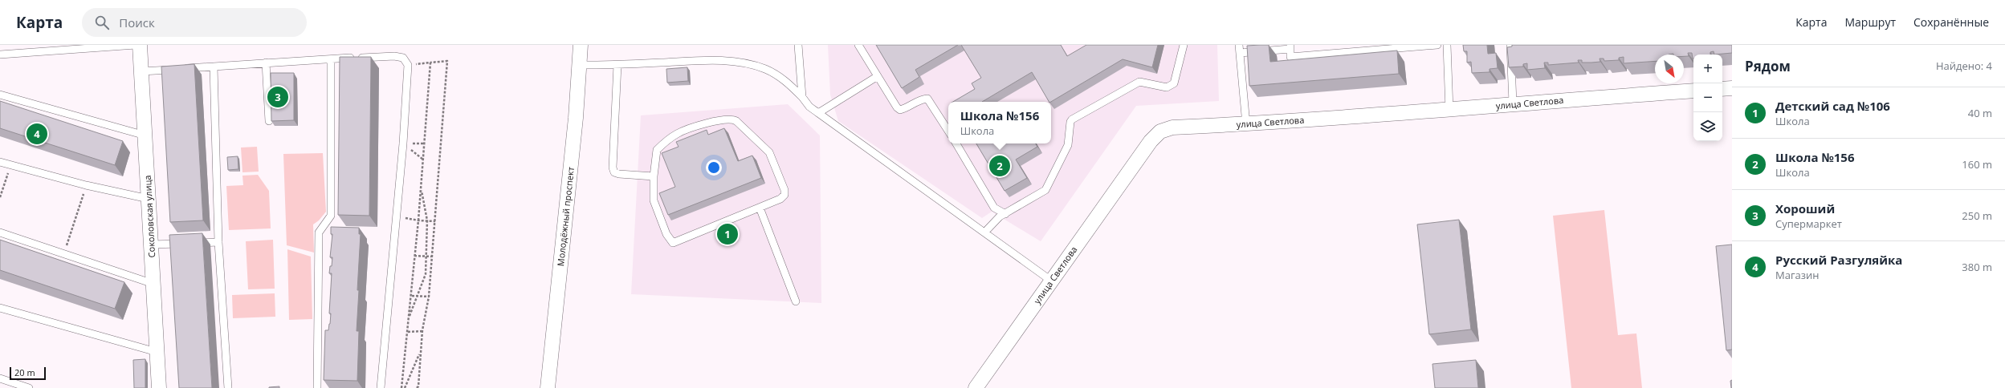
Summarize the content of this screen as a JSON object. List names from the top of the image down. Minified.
{"streets":{"street":["улица Светлова","Соколовская улица","Молодёжный проспект"]},"scale_bar":"20 m","north":"bottom right","page":{"header":"Карта","search":"Поиск","nav":["Карта","Маршрут","Сохранённые"],"heading":["Рядом","Найдено: 4"],"map_buttons":["+","−"],"pins":["3","4","2","1"],"list":[{"mark":"1","name":"Детский сад №106","note":"Школа","value":"40 m"},{"mark":"2","name":"Школа №156","note":"Школа","value":"160 m"},{"mark":"3","name":"Хороший","note":"Супермаркет","value":"250 m"},{"mark":"4","name":"Русский Разгуляйка","note":"Магазин","value":"380 m"}],"popup":["Школа №156","Школа"],"scale":"20 m"}}
